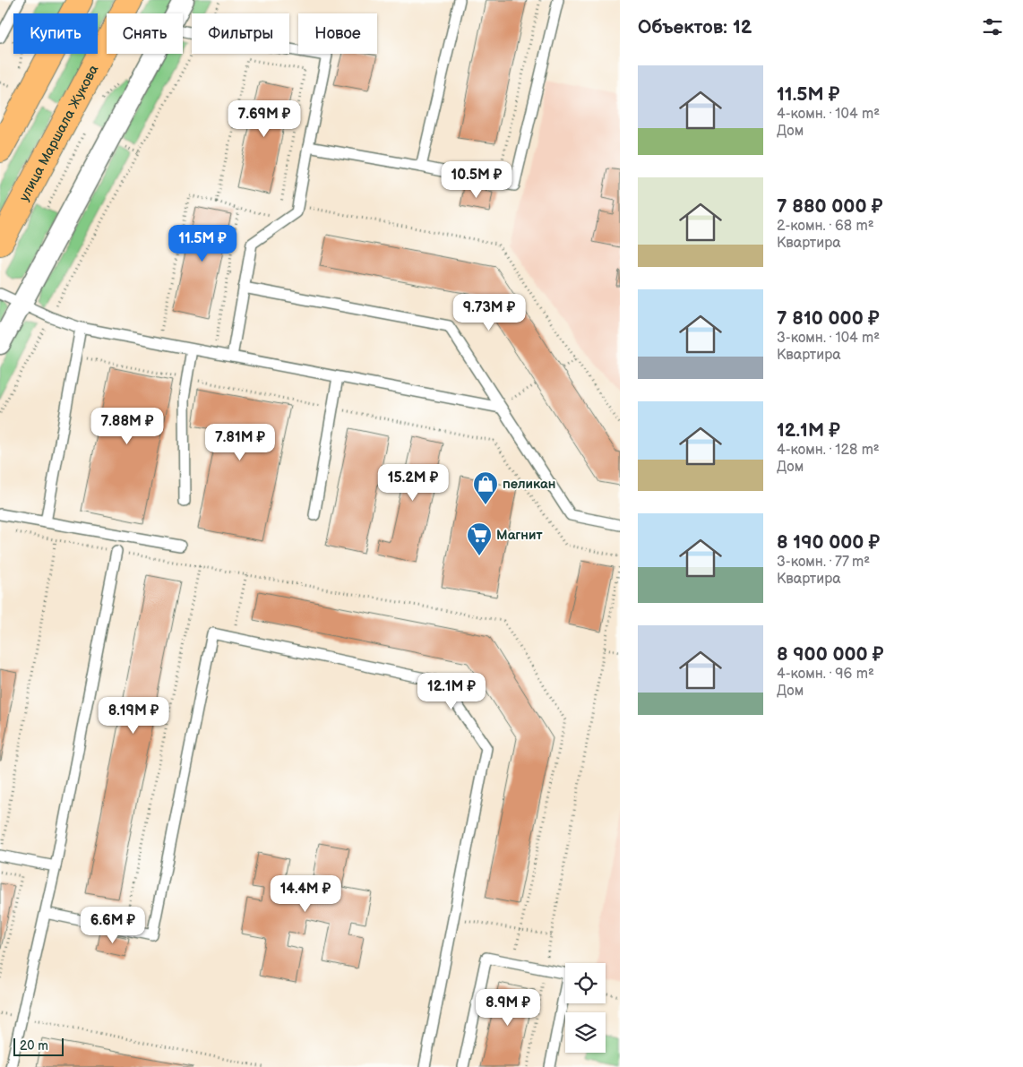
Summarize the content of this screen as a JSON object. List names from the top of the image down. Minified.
{"streets":{"main road":["улица Маршала Жукова"]},"places":{"shop":["пеликан"],"supermarket":["Магнит"]},"scale_bar":"20 m","page":{"heading":"Объектов: 12","chip":["Купить","Снять","Фильтры","Новое"],"list":[{"name":"11.5M ₽","note":"4-комн. · 104 m² · Дом"},{"name":"7 880 000 ₽","note":"2-комн. · 68 m² · Квартира"},{"name":"7 810 000 ₽","note":"3-комн. · 104 m² · Квартира"},{"name":"12.1M ₽","note":"4-комн. · 128 m² · Дом"},{"name":"8 190 000 ₽","note":"3-комн. · 77 m² · Квартира"},{"name":"8 900 000 ₽","note":"4-комн. · 96 m² · Дом"}],"price":["7.69M ₽","10.5M ₽","11.5M ₽","9.73M ₽","7.88M ₽","7.81M ₽","15.2M ₽","12.1M ₽","8.19M ₽","14.4M ₽","6.6M ₽","8.9M ₽"],"scale":"20 m"}}
